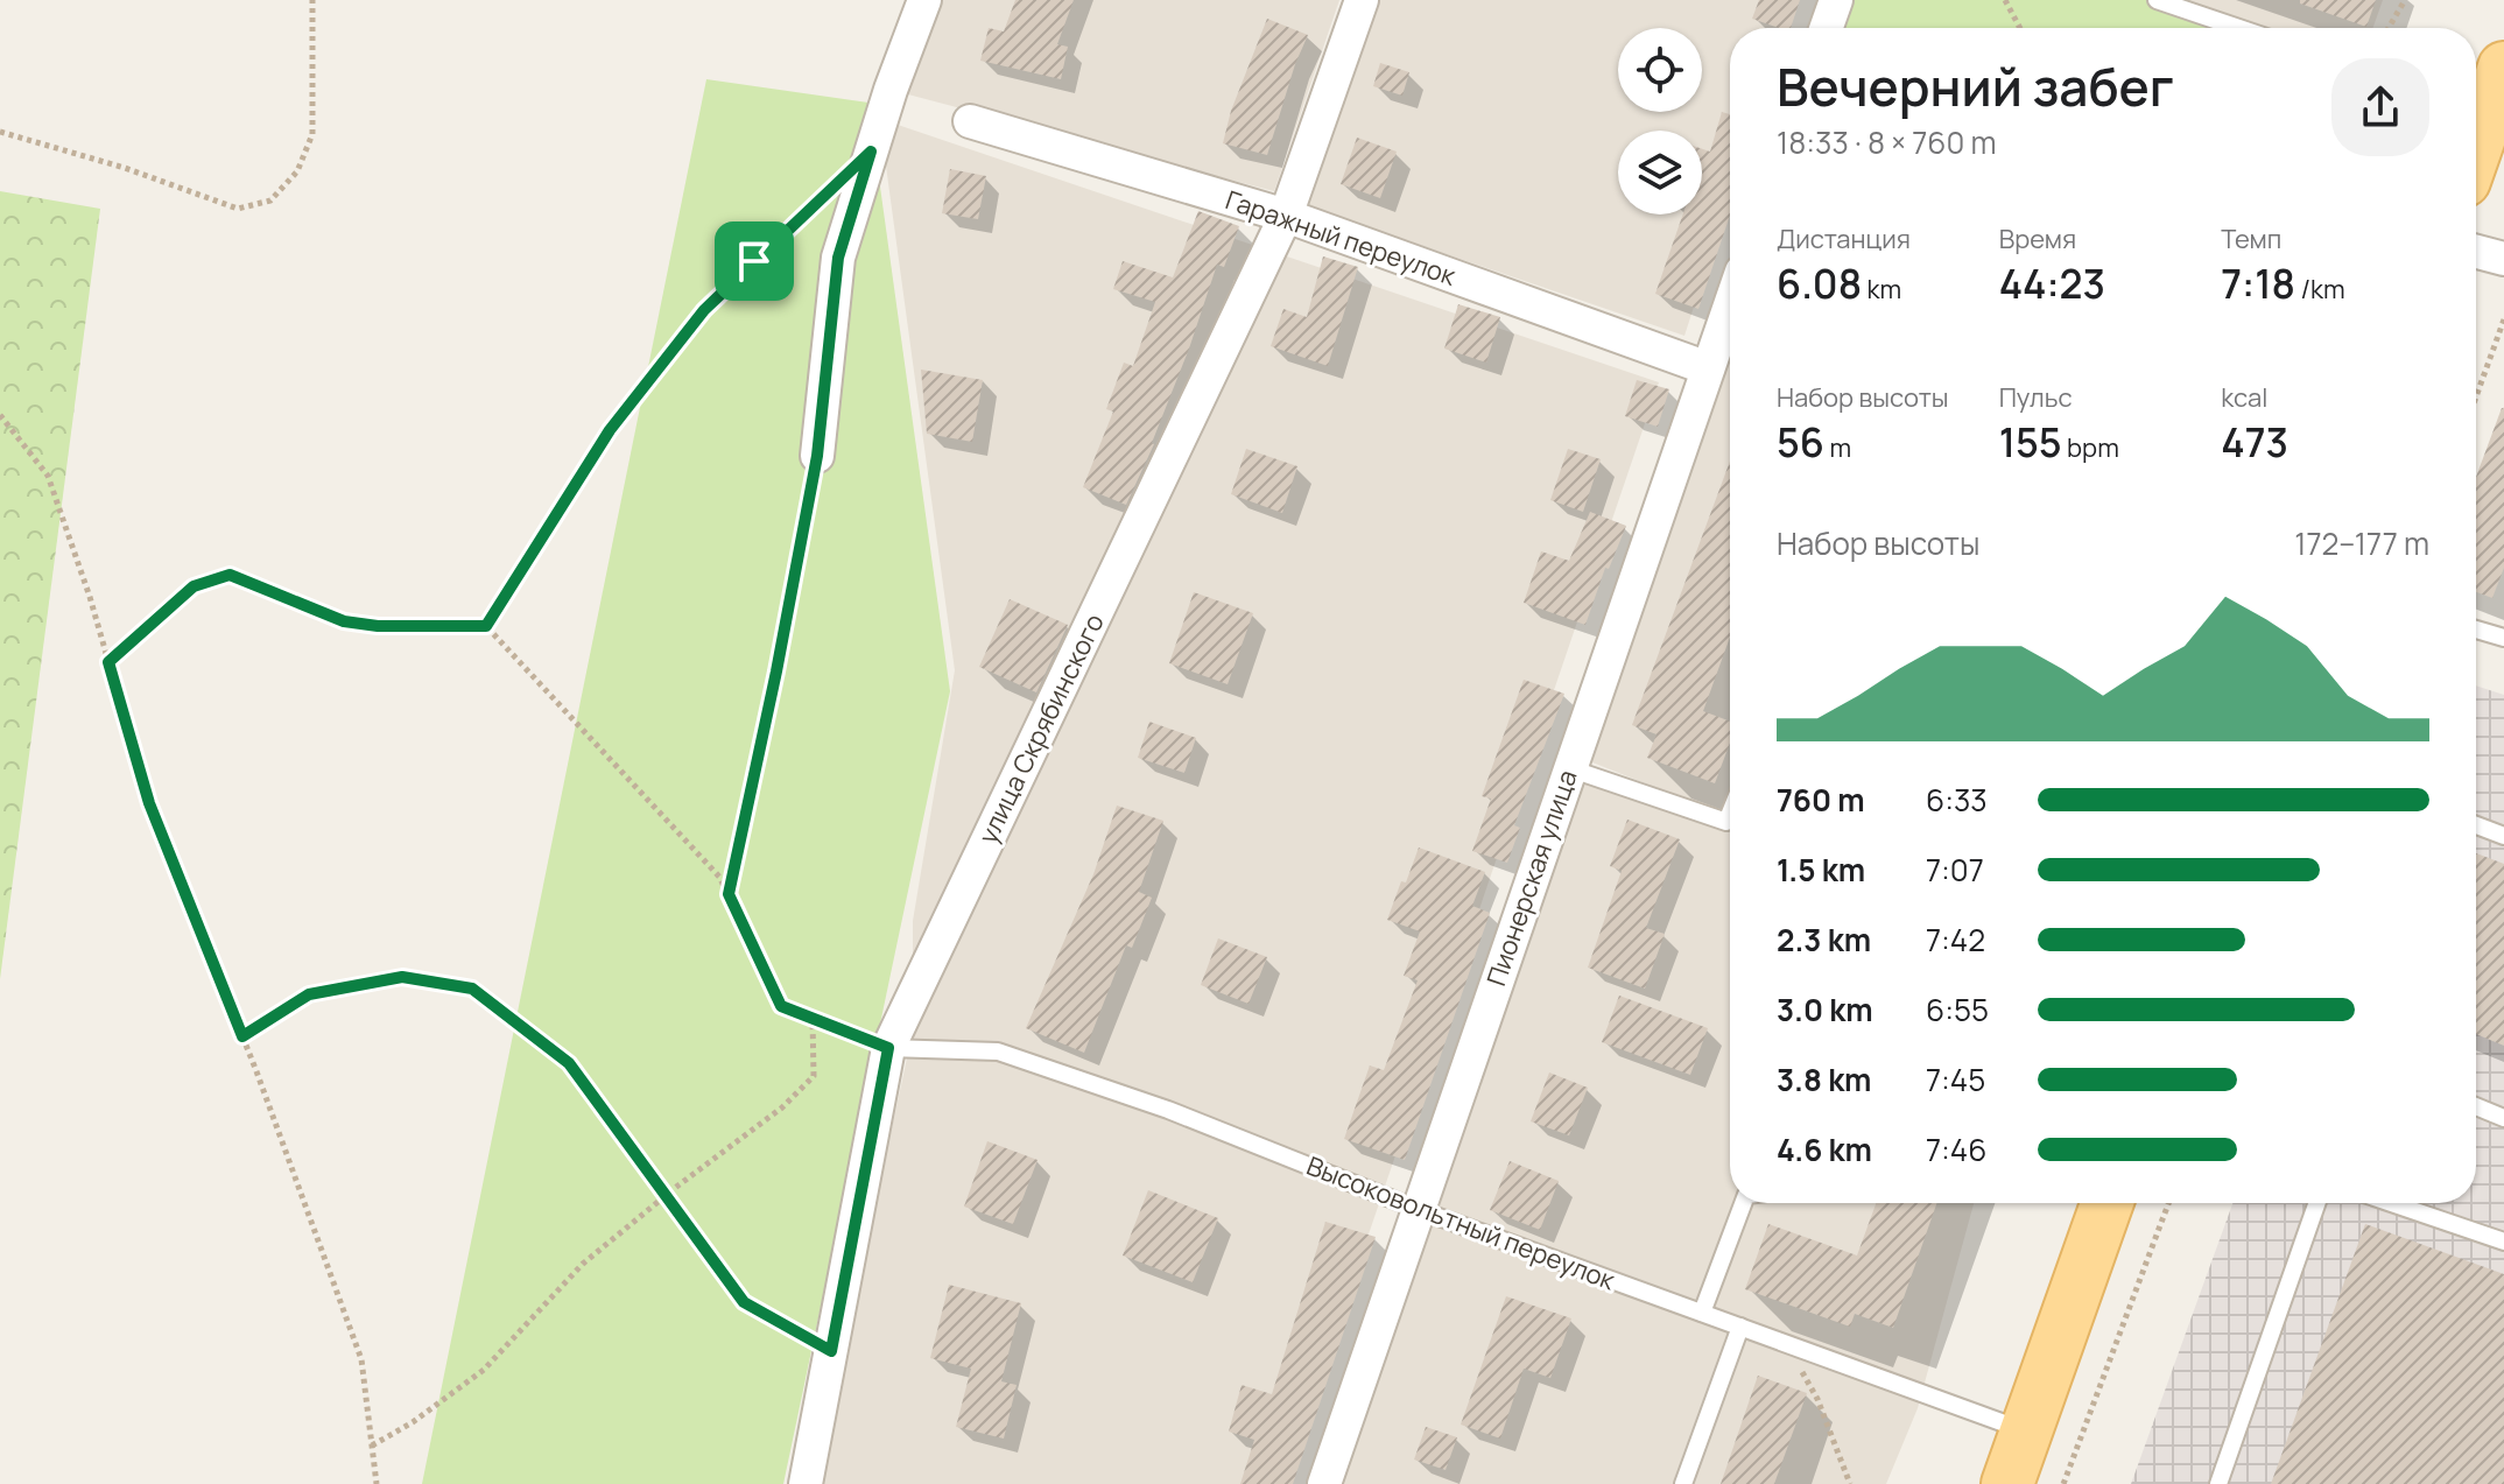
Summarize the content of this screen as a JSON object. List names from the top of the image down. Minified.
{"streets":{"street":["Гаражный переулок","улица Скрябинского","Пионерская улица"],"lane":["Высоковольтный переулок"]},"crossings":[["Гаражный переулок","улица Скрябинского"],["Гаражный переулок","Пионерская улица"],["улица Скрябинского","Высоковольтный переулок"],["Пионерская улица","Высоковольтный переулок"]],"page":{"heading":["Вечерний забег","18:33 · 8 × 760 m"],"stats":[["Дистанция","6.08 km"],["Время","44:23"],["Темп","7:18 /km"],["Набор высоты","56 m"],["Пульс","155 bpm"],["kcal","473"]],"chart":["Набор высоты","172–177 m"],"list":[{"name":"760 m","note":"6:33"},{"name":"1.5 km","note":"7:07"},{"name":"2.3 km","note":"7:42"},{"name":"3.0 km","note":"6:55"},{"name":"3.8 km","note":"7:45"},{"name":"4.6 km","note":"7:46"}]}}
